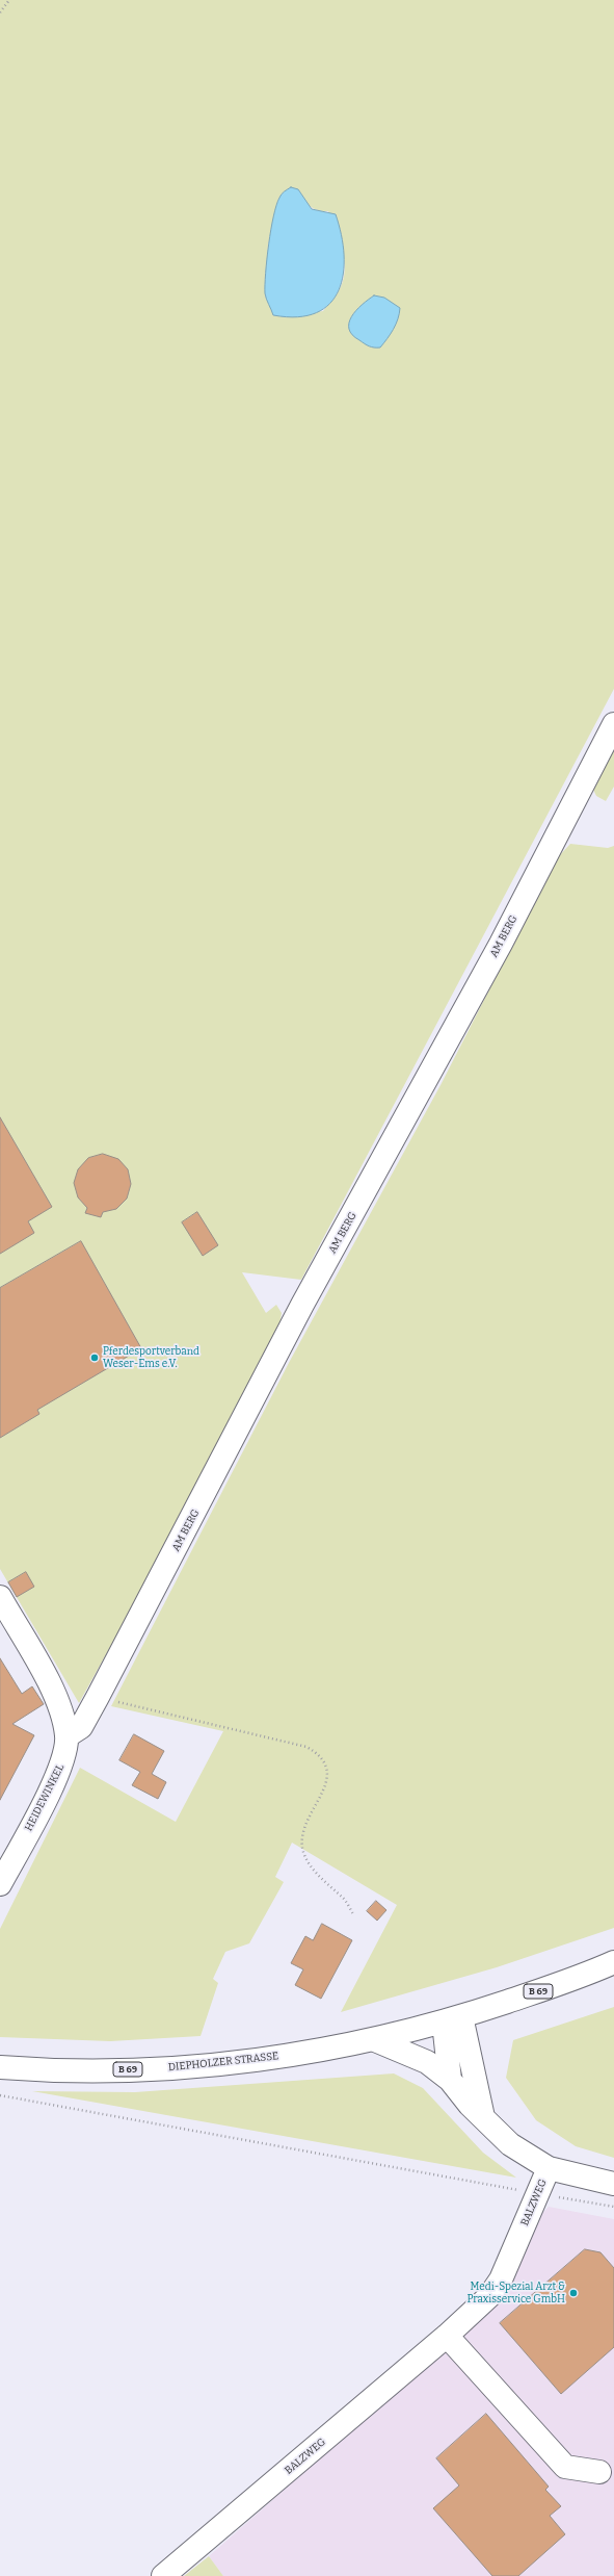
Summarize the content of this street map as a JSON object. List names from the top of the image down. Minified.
{"streets":{"street":["AM BERG","HEIDEWINKEL","B 69","DIEPHOLZER STRASSE","BALZWEG"]},"crossings":[["AM BERG","HEIDEWINKEL"],["B 69","DIEPHOLZER STRASSE"]],"places":["Pferdesportverband Weser-Ems e.V.","Medi-Spezial Arzt & Praxisservice GmbH"]}
